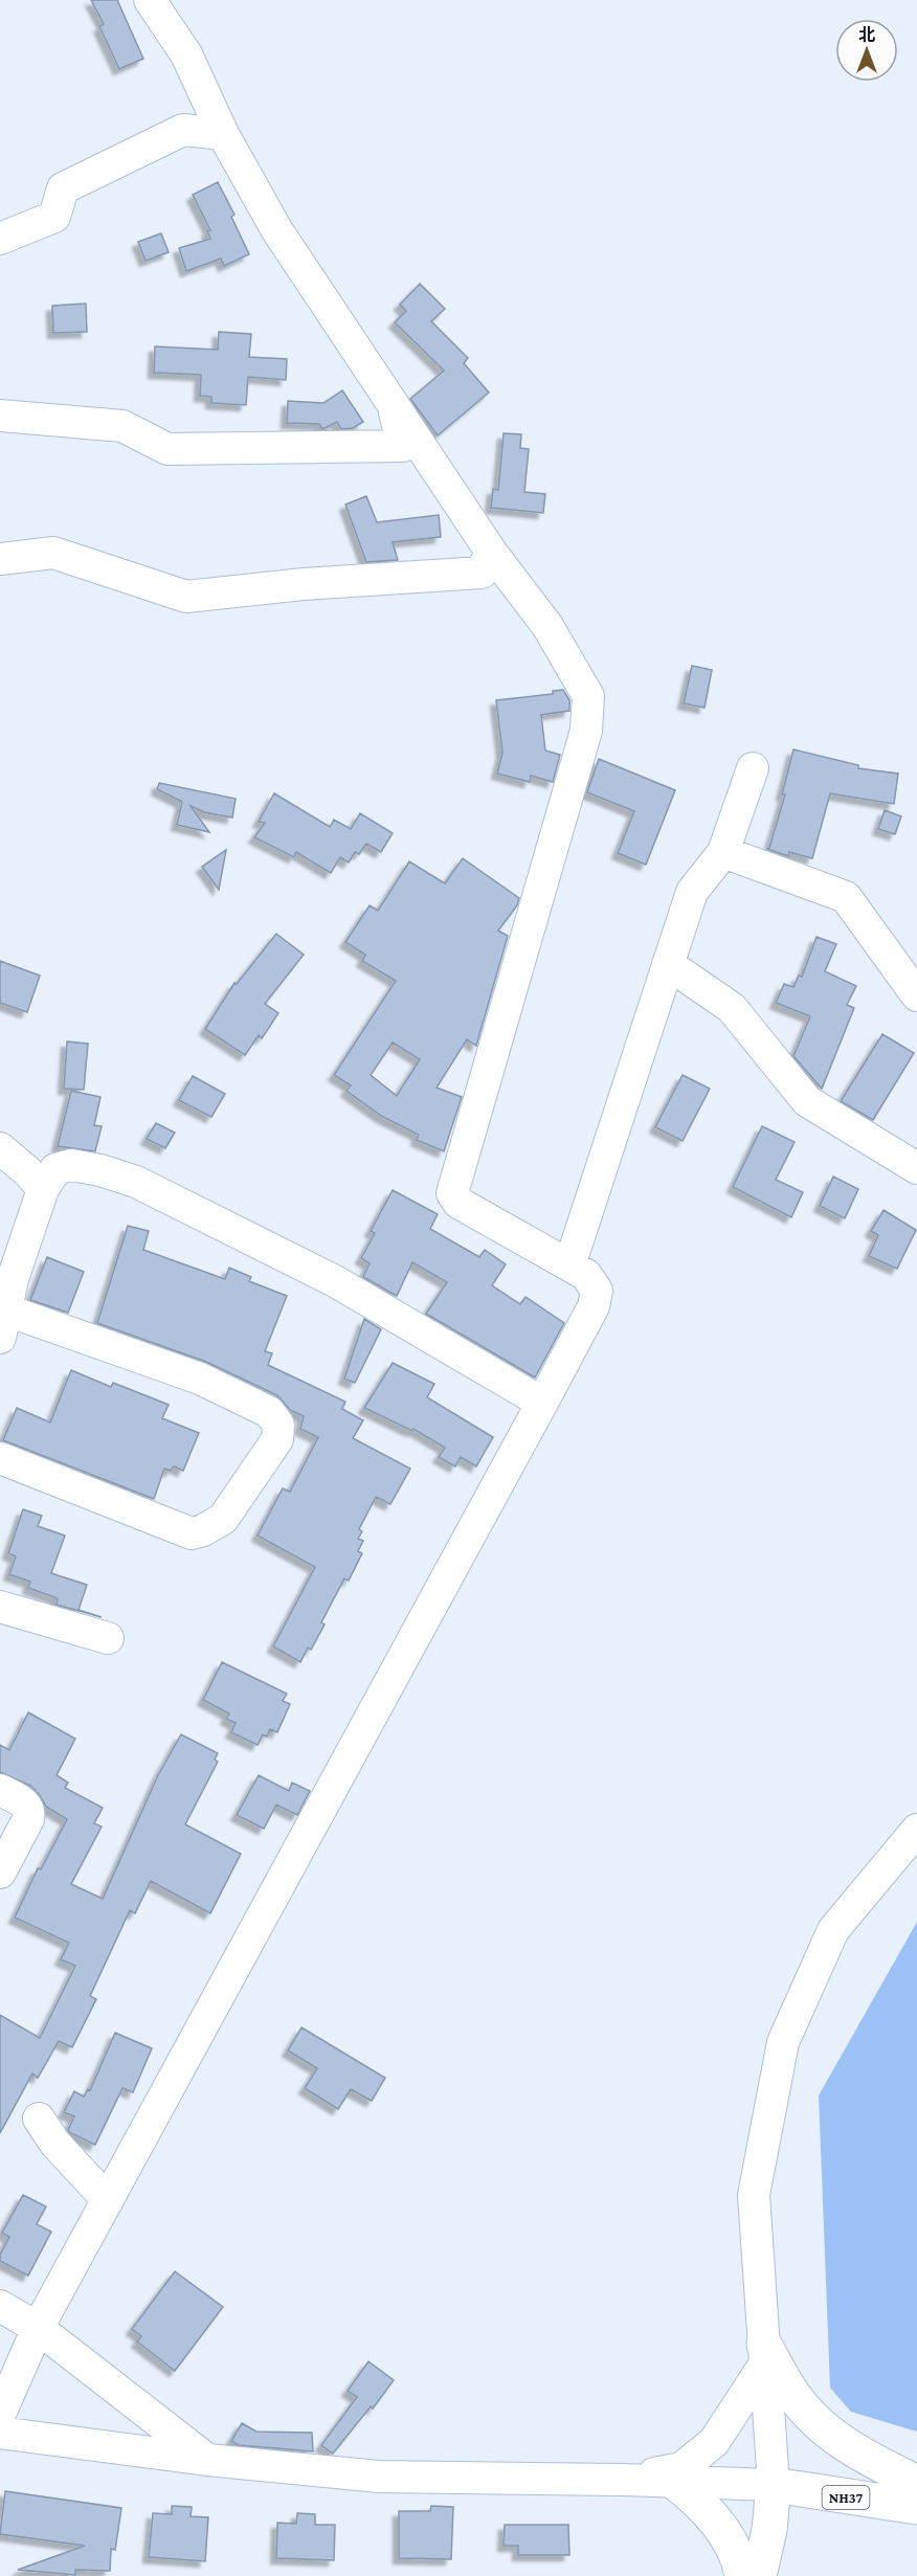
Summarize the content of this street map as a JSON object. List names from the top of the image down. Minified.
{"streets":{"highway":["NH37"]},"north":"top"}
